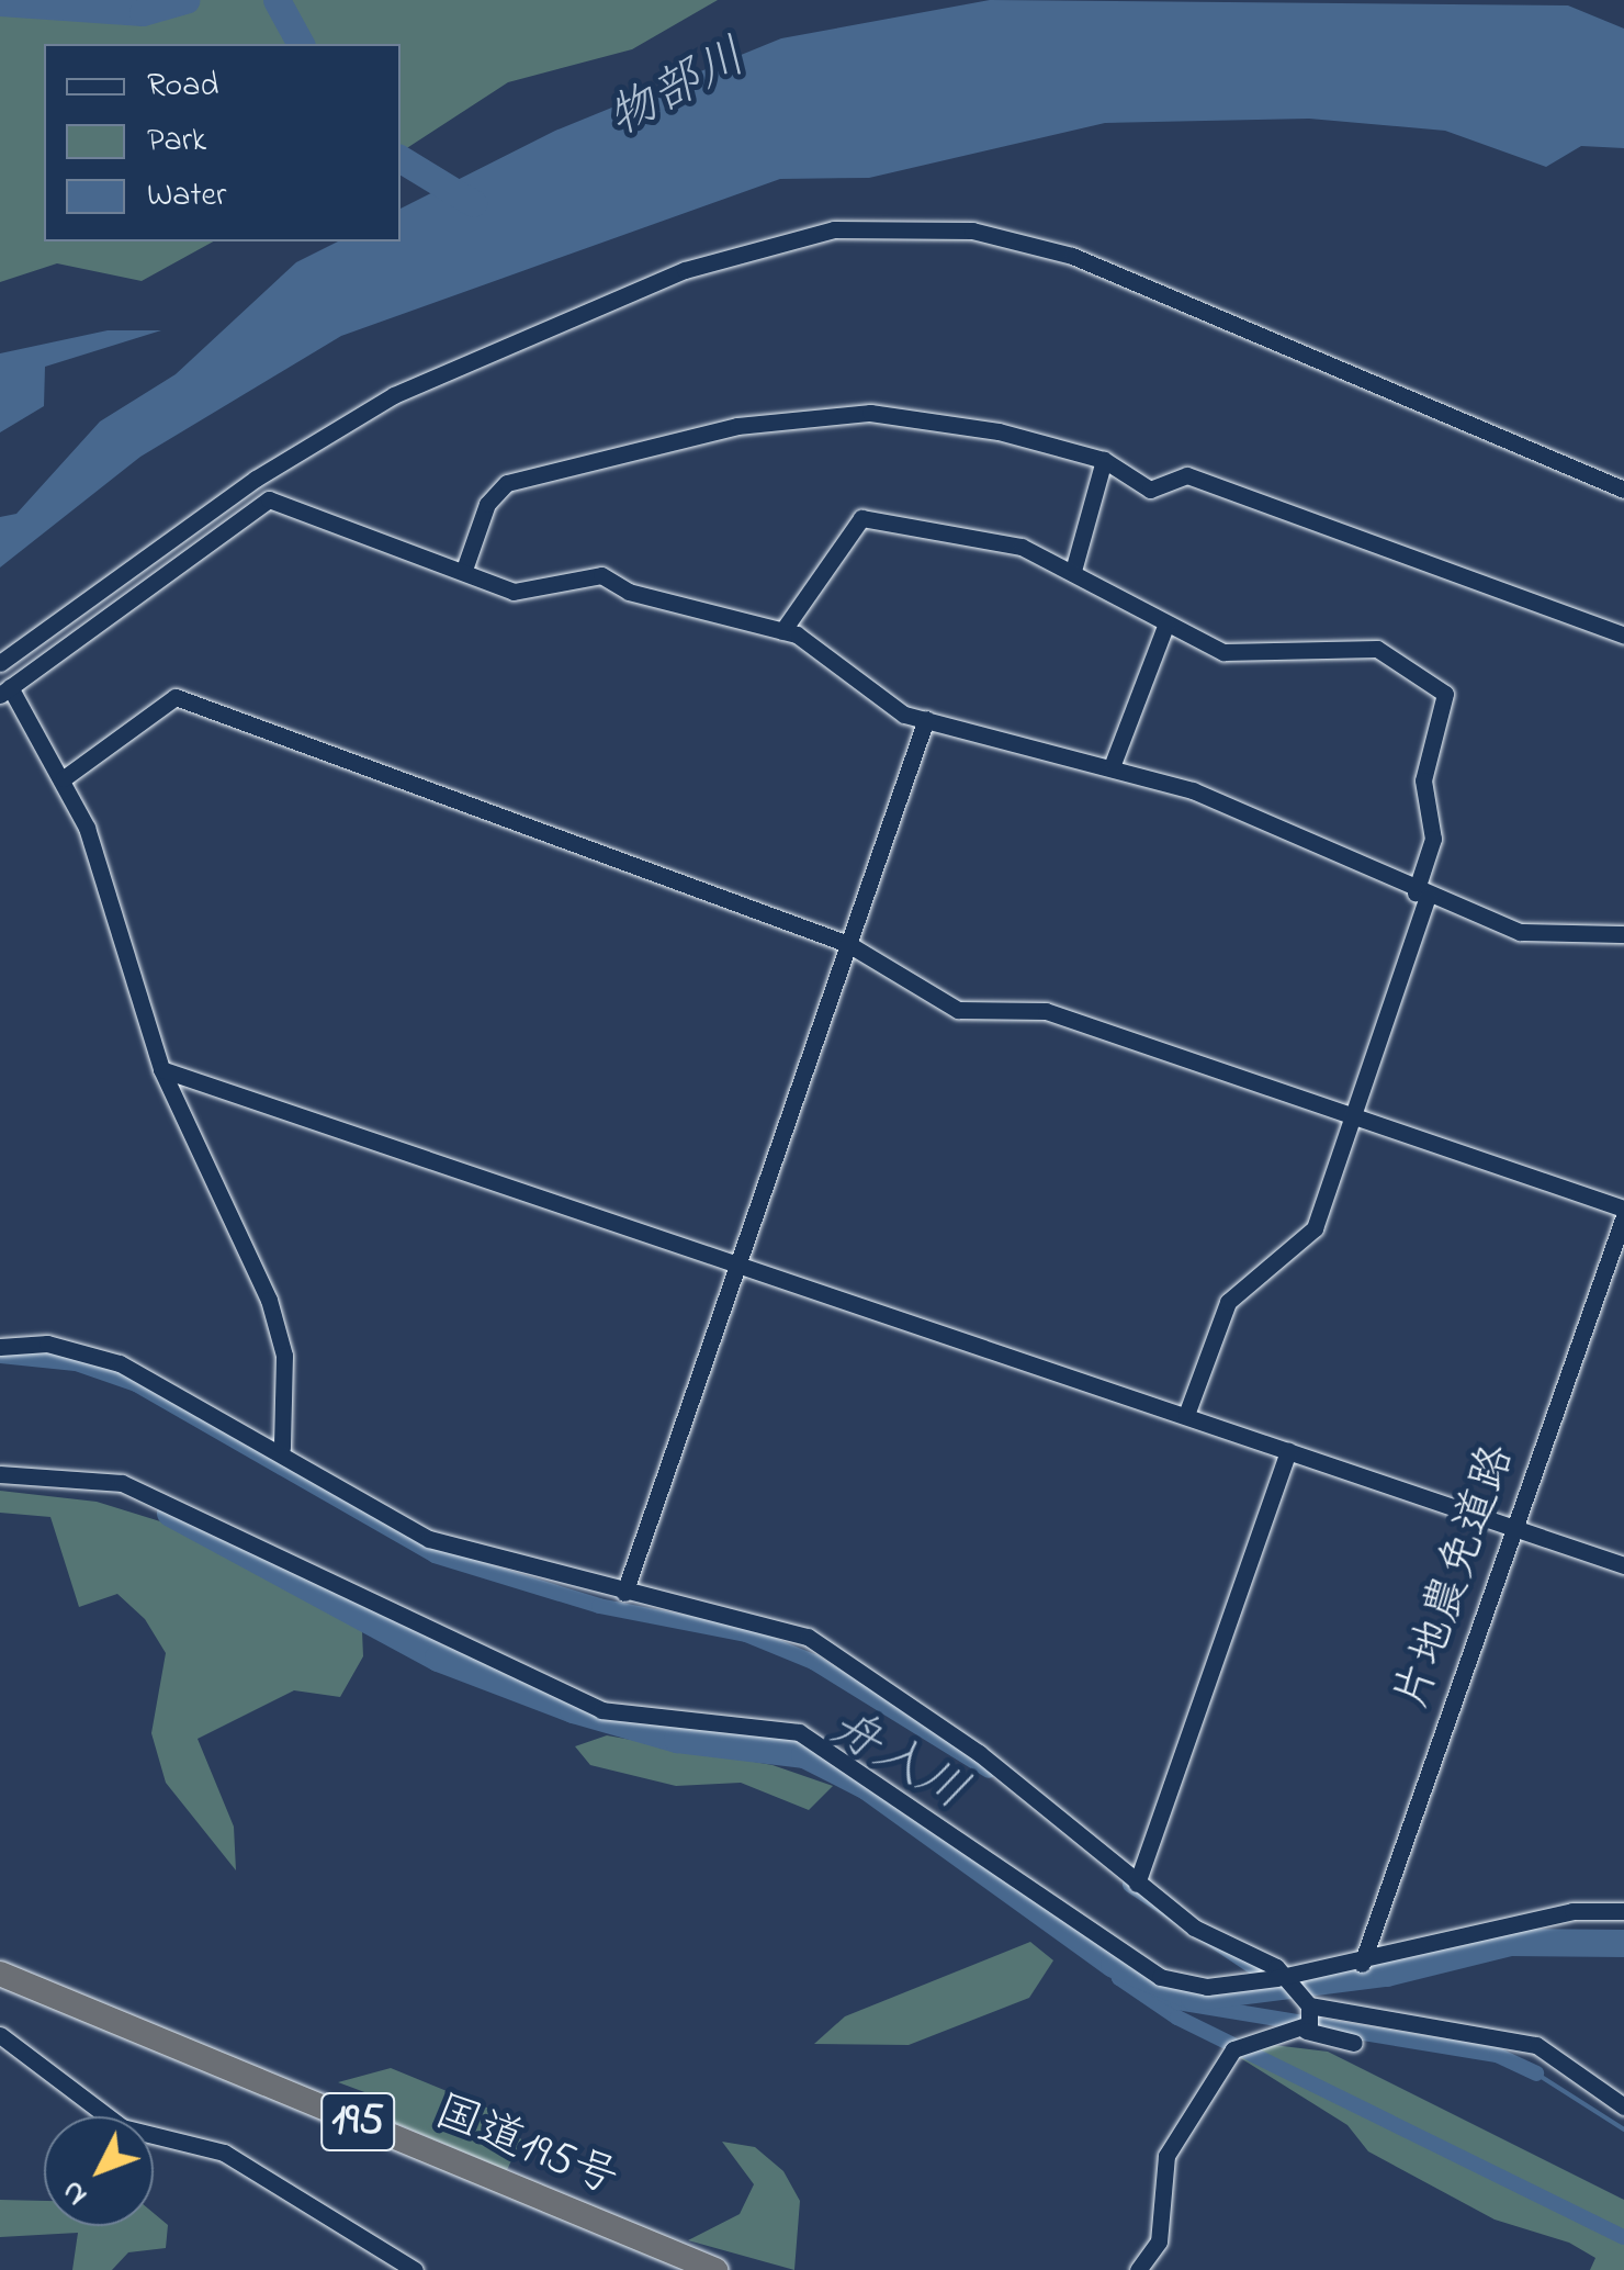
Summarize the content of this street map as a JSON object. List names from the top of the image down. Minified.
{"streets":{"highway":["195","国道195号"],"street":["片地農免道路"]},"water":["物部川","舟入川"],"legend":["Road","Park","Water"],"north":"bottom left"}
